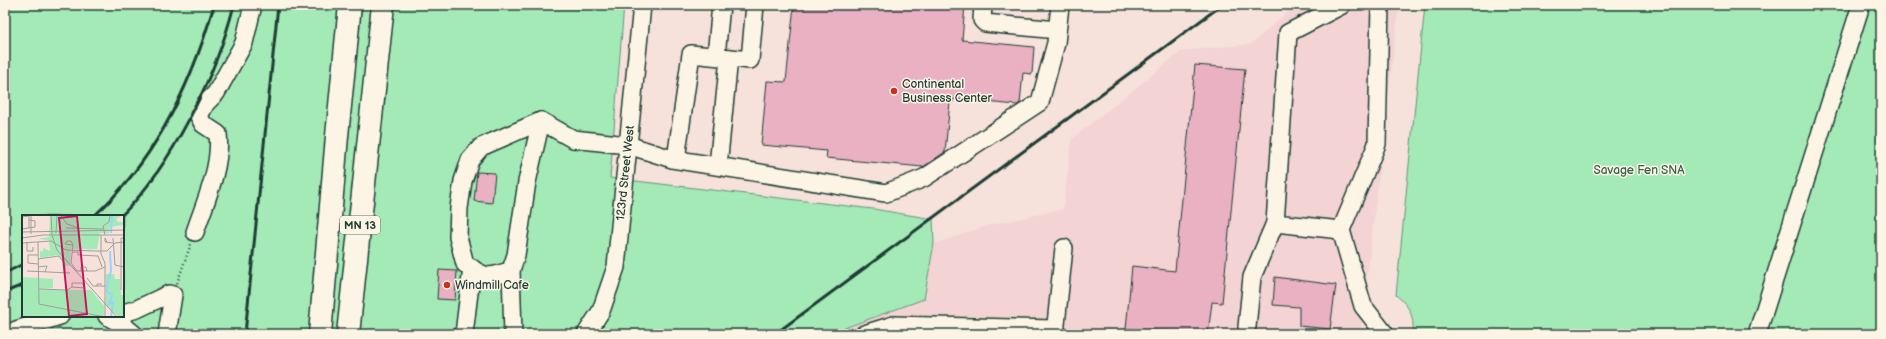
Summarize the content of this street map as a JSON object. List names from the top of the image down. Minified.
{"streets":{"highway":["MN 13"],"street":["123rd Street West"]},"parks":["Savage Fen SNA"],"places":["Continental Business Center","Windmill Cafe"]}
